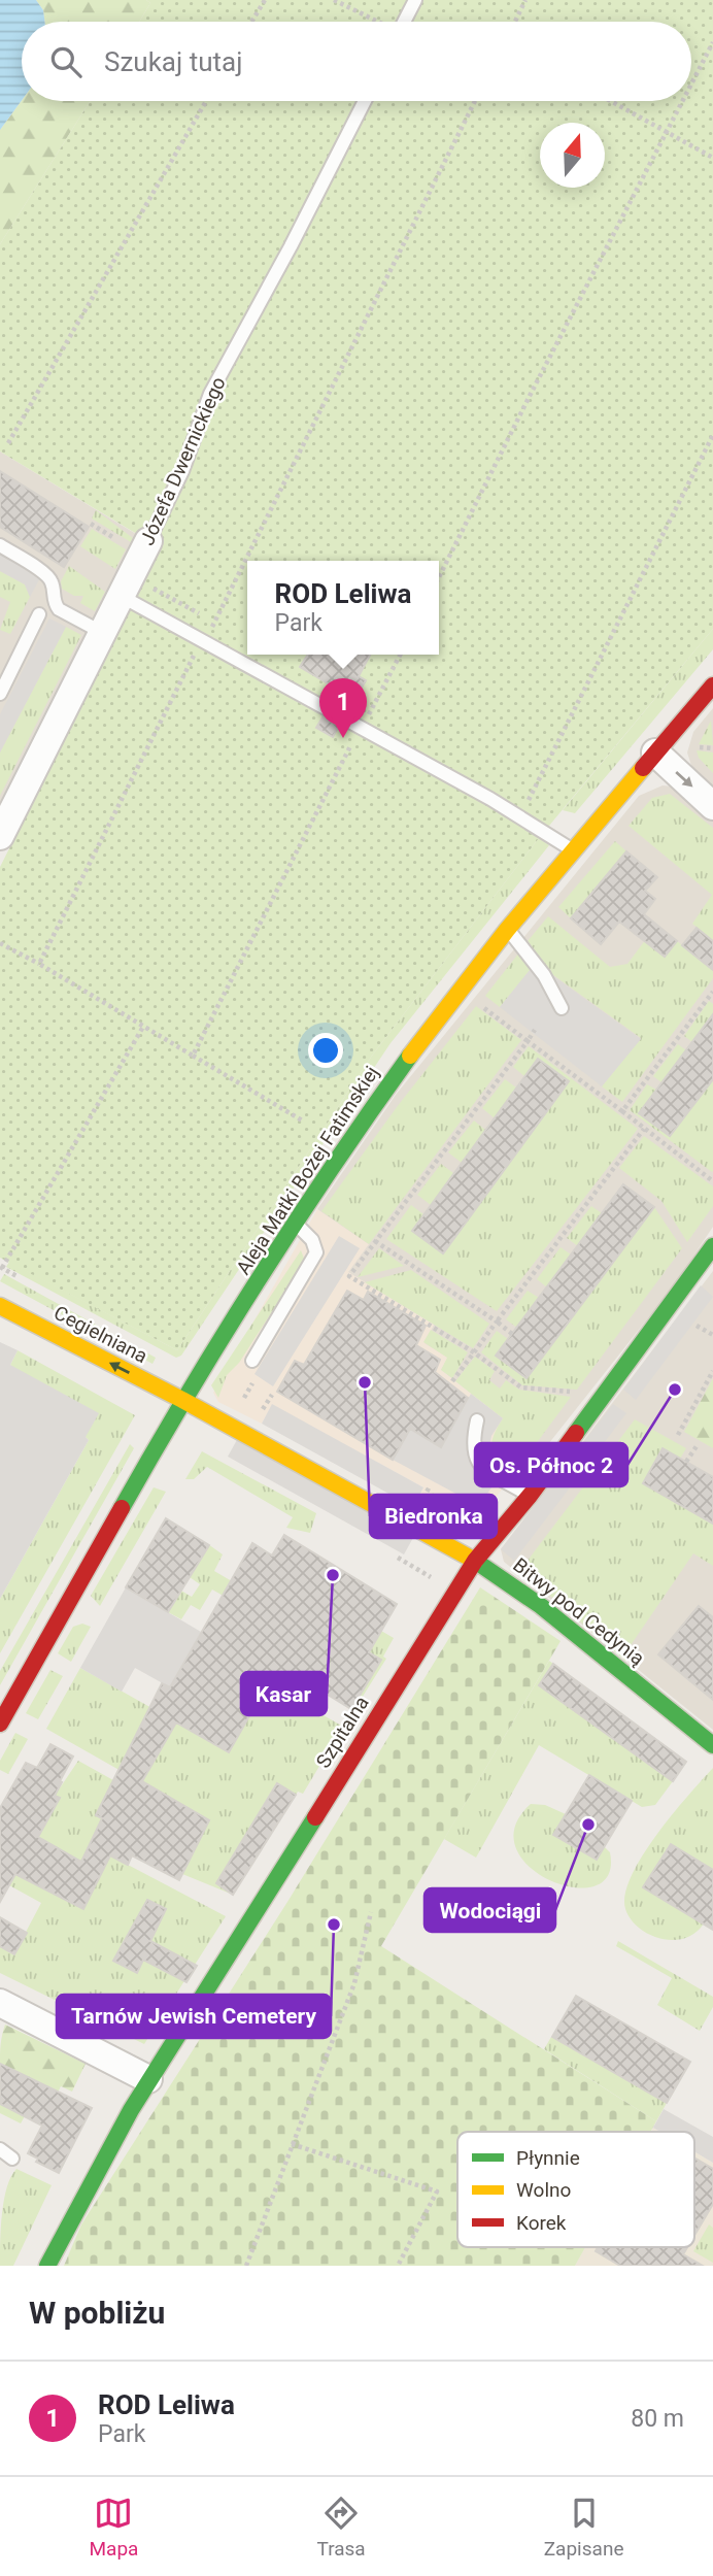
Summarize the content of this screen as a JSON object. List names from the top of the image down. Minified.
{"streets":{"street":["Józefa Dwernickiego","Aleja Matki Bożej Fatimskiej","Cegielniana","Bitwy pod Cedynią","Szpitalna"]},"crossings":[["Aleja Matki Bożej Fatimskiej","Cegielniana"],["Aleja Matki Bożej Fatimskiej","Bitwy pod Cedynią"],["Cegielniana","Bitwy pod Cedynią"],["Bitwy pod Cedynią","Szpitalna"]],"one_way":["Cegielniana"],"places":["Biedronka","Os. Północ 2","Kasar","Wodociągi","Tarnów Jewish Cemetery"],"legend":["Płynnie","Wolno","Korek"],"north":"top","page":{"search":"Szukaj tutaj","popup":["ROD Leliwa","Park"],"pins":"1","heading":"W pobliżu","list":[{"mark":"1","name":"ROD Leliwa","note":"Park","value":"80 m"}],"nav":["Mapa","Trasa","Zapisane"]}}
